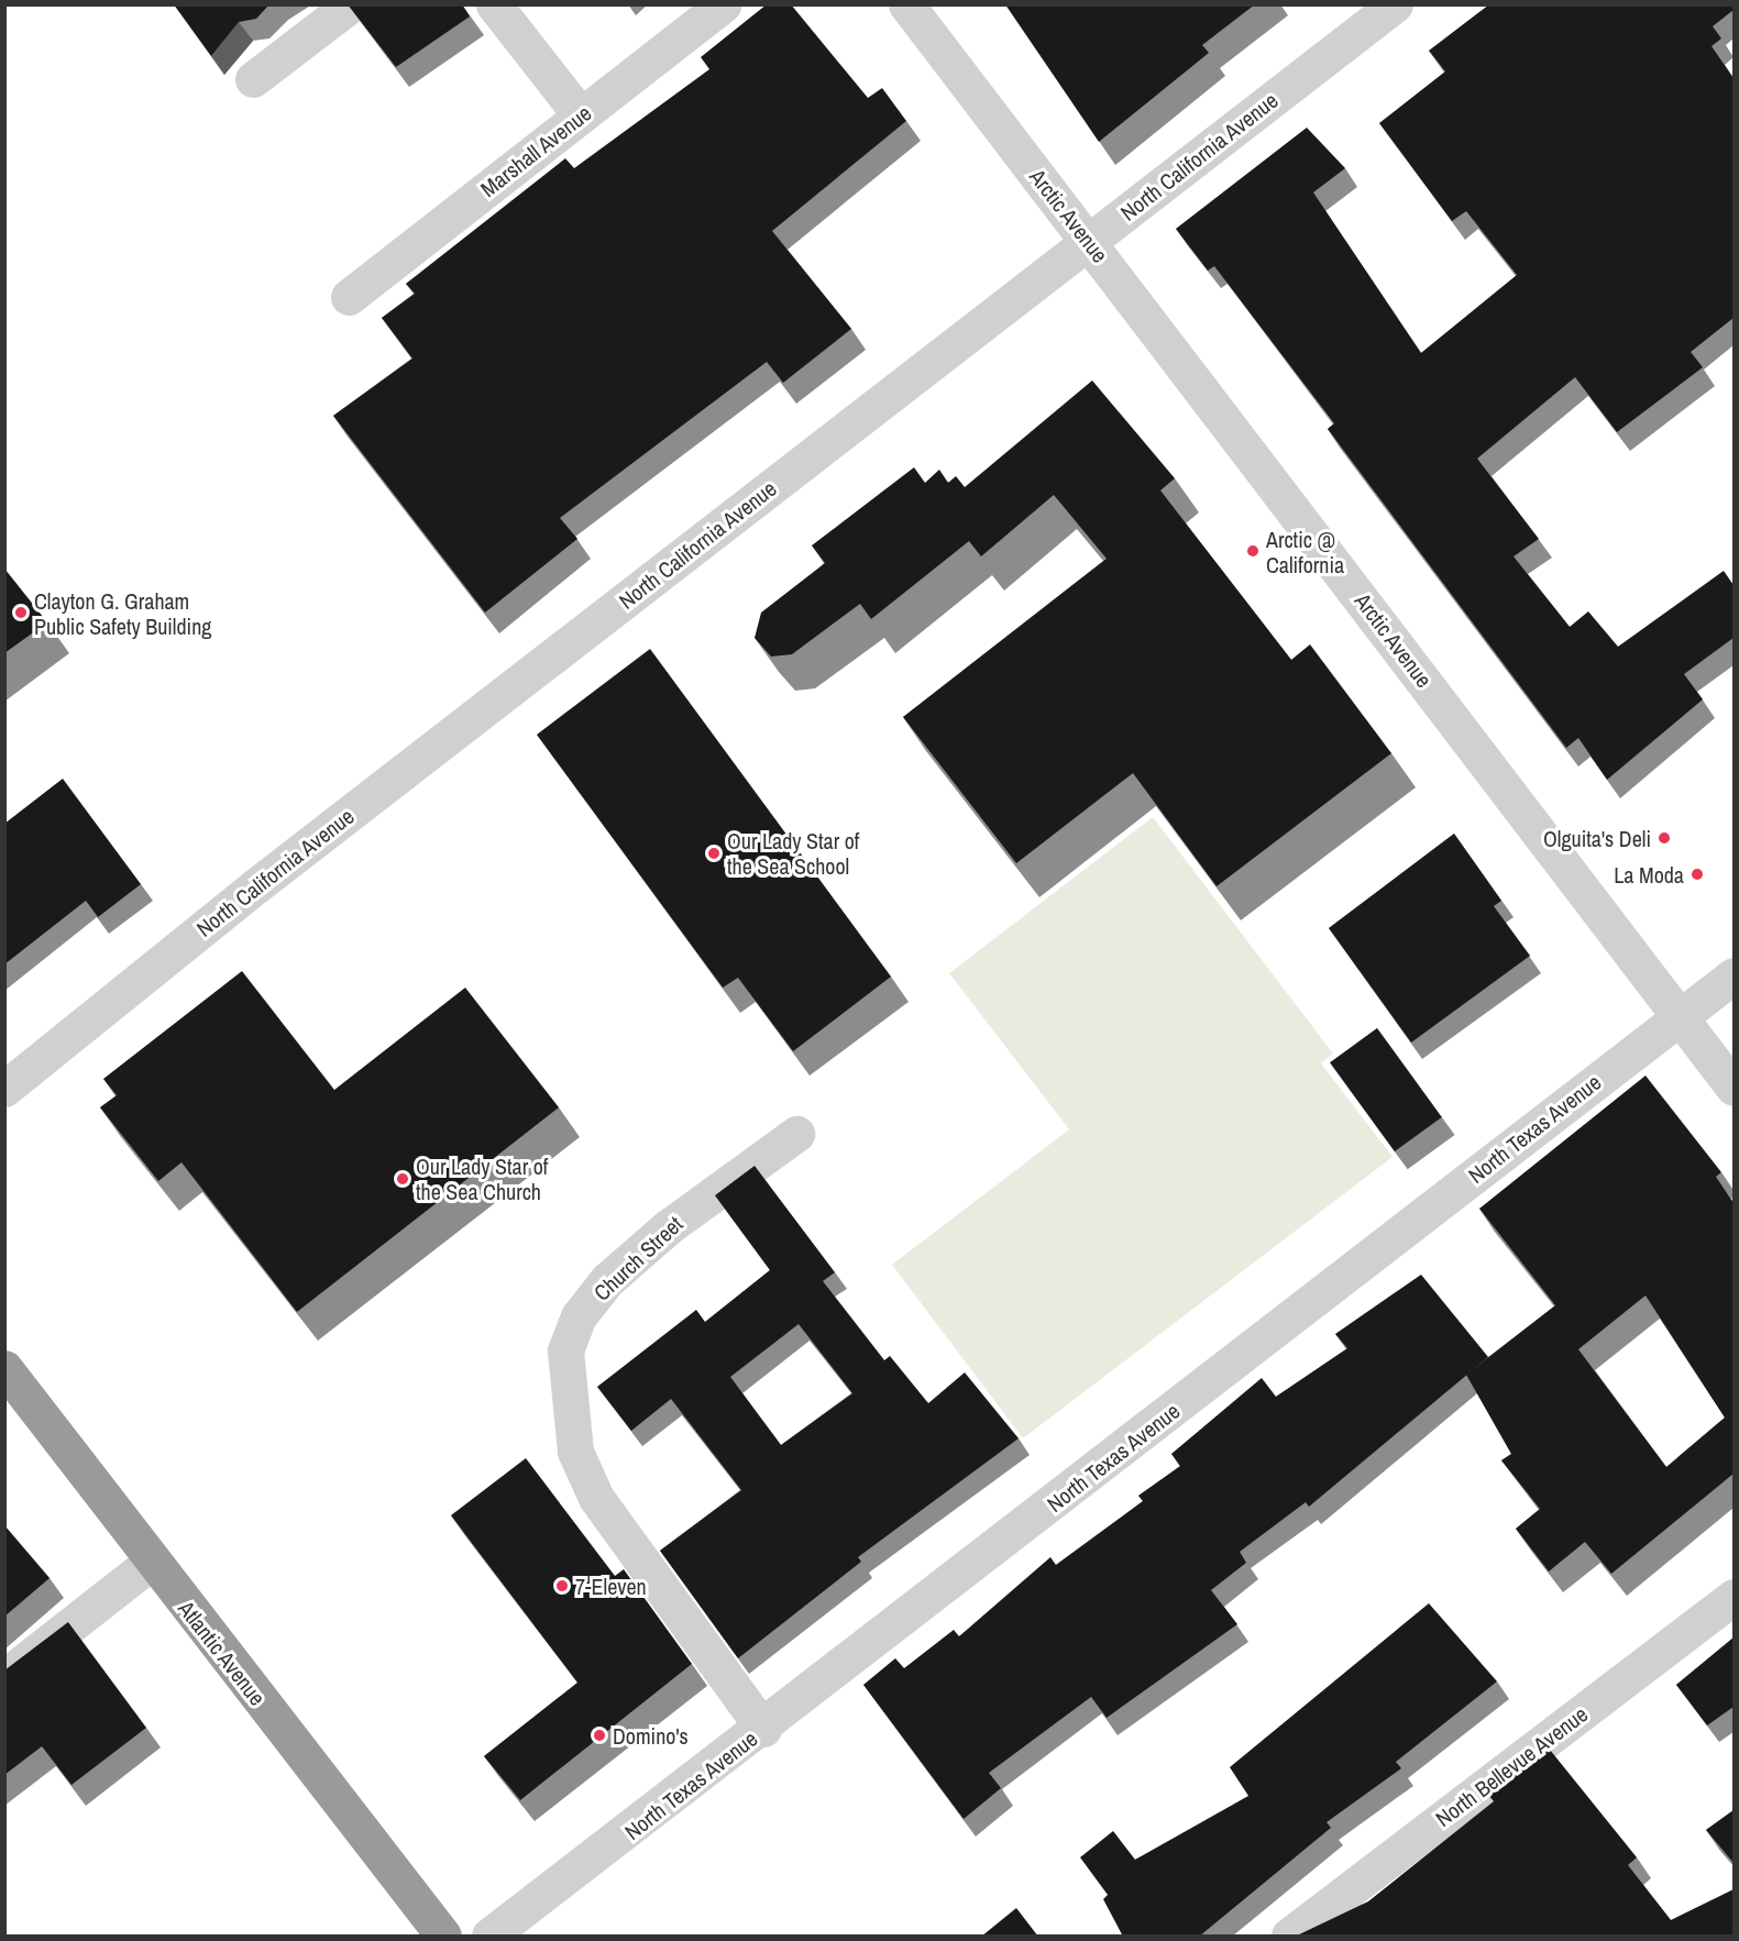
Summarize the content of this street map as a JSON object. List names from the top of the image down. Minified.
{"streets":{"highway":["Atlantic Avenue"],"street":["Marshall Avenue","North California Avenue","Arctic Avenue","North Texas Avenue","Church Street","North Bellevue Avenue"]},"crossings":[["North California Avenue","Arctic Avenue"],["Arctic Avenue","North Texas Avenue"],["North Texas Avenue","Church Street"]],"places":["Arctic @ California","Clayton G. Graham Public Safety Building","Olguita's Deli","Our Lady Star of the Sea School","La Moda","Our Lady Star of the Sea Church","7-Eleven","Domino's"]}
